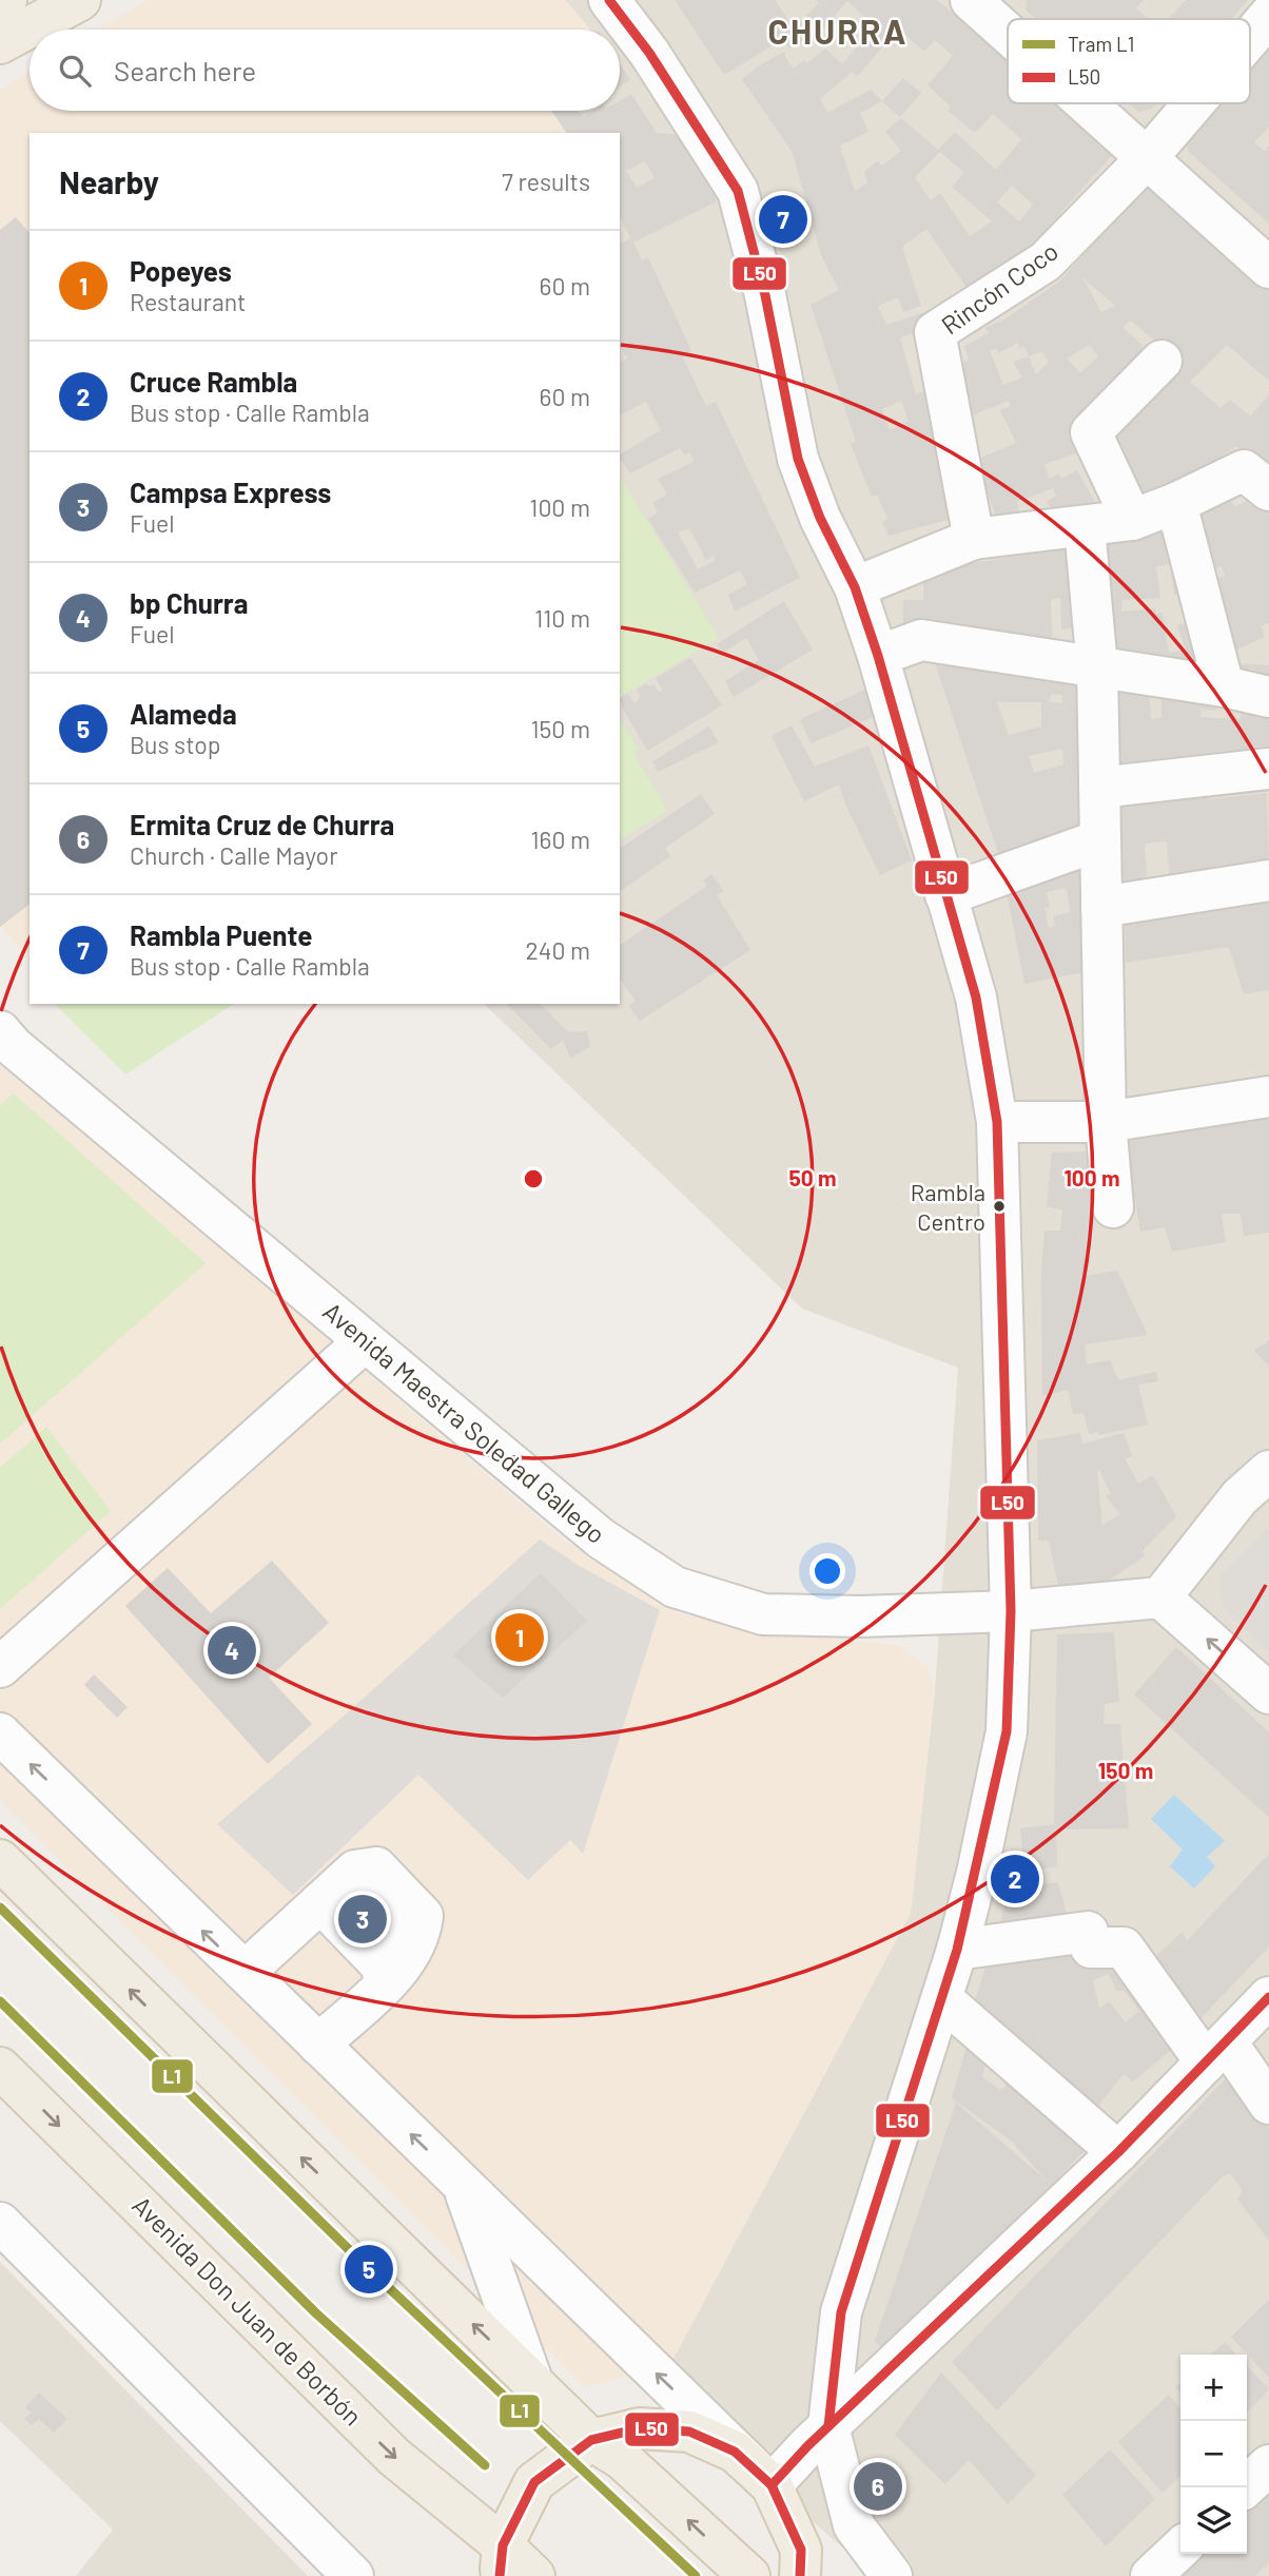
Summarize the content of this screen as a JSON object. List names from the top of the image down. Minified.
{"streets":{"main road":["Avenida Don Juan de Borbón"],"street":["Rincón Coco","Avenida Maestra Soledad Gallego"]},"districts":["CHURRA"],"places":["Rambla Centro"],"lines":["transit line L50","tram line L1"],"legend":["Tram L1","L50"],"page":{"search":"Search here","heading":["Nearby","7 results"],"pins":["7","1","4","2","3","5","6"],"list":[{"mark":"1","name":"Popeyes","note":"Restaurant","value":"60 m"},{"mark":"2","name":"Cruce Rambla","note":"Bus stop · Calle Rambla","value":"60 m"},{"mark":"3","name":"Campsa Express","note":"Fuel","value":"100 m"},{"mark":"4","name":"bp Churra","note":"Fuel","value":"110 m"},{"mark":"5","name":"Alameda","note":"Bus stop","value":"150 m"},{"mark":"6","name":"Ermita Cruz de Churra","note":"Church · Calle Mayor","value":"160 m"},{"mark":"7","name":"Rambla Puente","note":"Bus stop · Calle Rambla","value":"240 m"}],"map_buttons":["+","−"]},"rings":["50 m","100 m","150 m"]}
